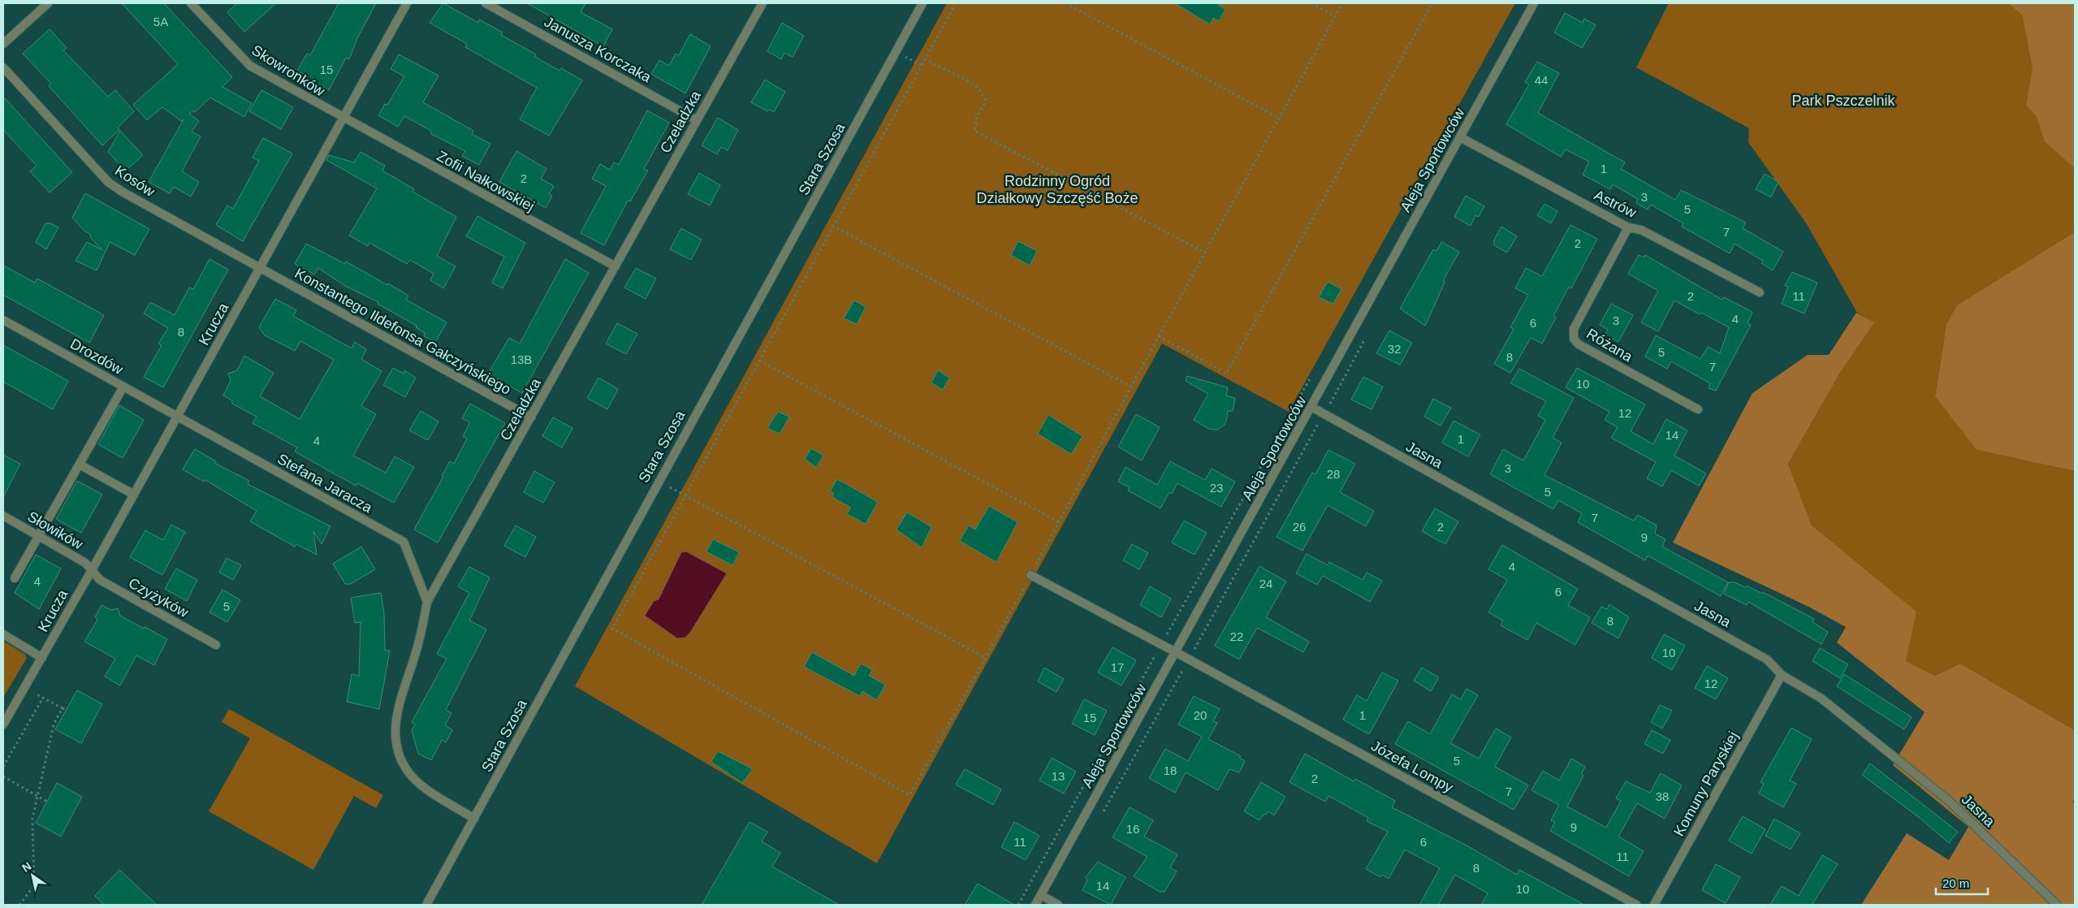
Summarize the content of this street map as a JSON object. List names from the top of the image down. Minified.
{"streets":{"street":["Janusza Korczaka","Skowronków","Czeladzka","Stara Szosa","Aleja Sportowców","Kosów","Zofii Nałkowskiej","Astrów","Krucza","Konstantego Ildefonsa Gałczyńskiego","Różana","Drozdów","Jasna","Stefana Jaracza","Słowików","Czyżyków","Józefa Lompy","Komuny Paryskiej"]},"crossings":[["Janusza Korczaka","Czeladzka"],["Skowronków","Zofii Nałkowskiej"],["Skowronków","Krucza"],["Czeladzka","Stara Szosa"],["Czeladzka","Zofii Nałkowskiej"],["Czeladzka","Konstantego Ildefonsa Gałczyńskiego"],["Czeladzka","Stefana Jaracza"],["Aleja Sportowców","Astrów"],["Aleja Sportowców","Jasna"],["Aleja Sportowców","Józefa Lompy"],["Kosów","Krucza"],["Kosów","Konstantego Ildefonsa Gałczyńskiego"],["Zofii Nałkowskiej","Krucza"],["Astrów","Różana"],["Krucza","Konstantego Ildefonsa Gałczyńskiego"],["Krucza","Drozdów"],["Krucza","Stefana Jaracza"],["Krucza","Słowików"],["Krucza","Czyżyków"],["Drozdów","Stefana Jaracza"],["Jasna","Komuny Paryskiej"],["Słowików","Czyżyków"]],"parks":["Park Pszczelnik","Rodzinny Ogród Działkowy Szczęść Boże"],"house_numbers":["5A","15","44","1","2","3","5","7","2","2","11","4","3","6","8","32","5","8","13B","7","10","12","14","1","4","3","28","23","5","7","26","2","9","4","4","24","6","5","8","22","10","17","12","20","1","15","5","18","13","2","7","38","9","16","11","6","11","8","14","10"],"scale_bar":"20 m","north":"top left"}
